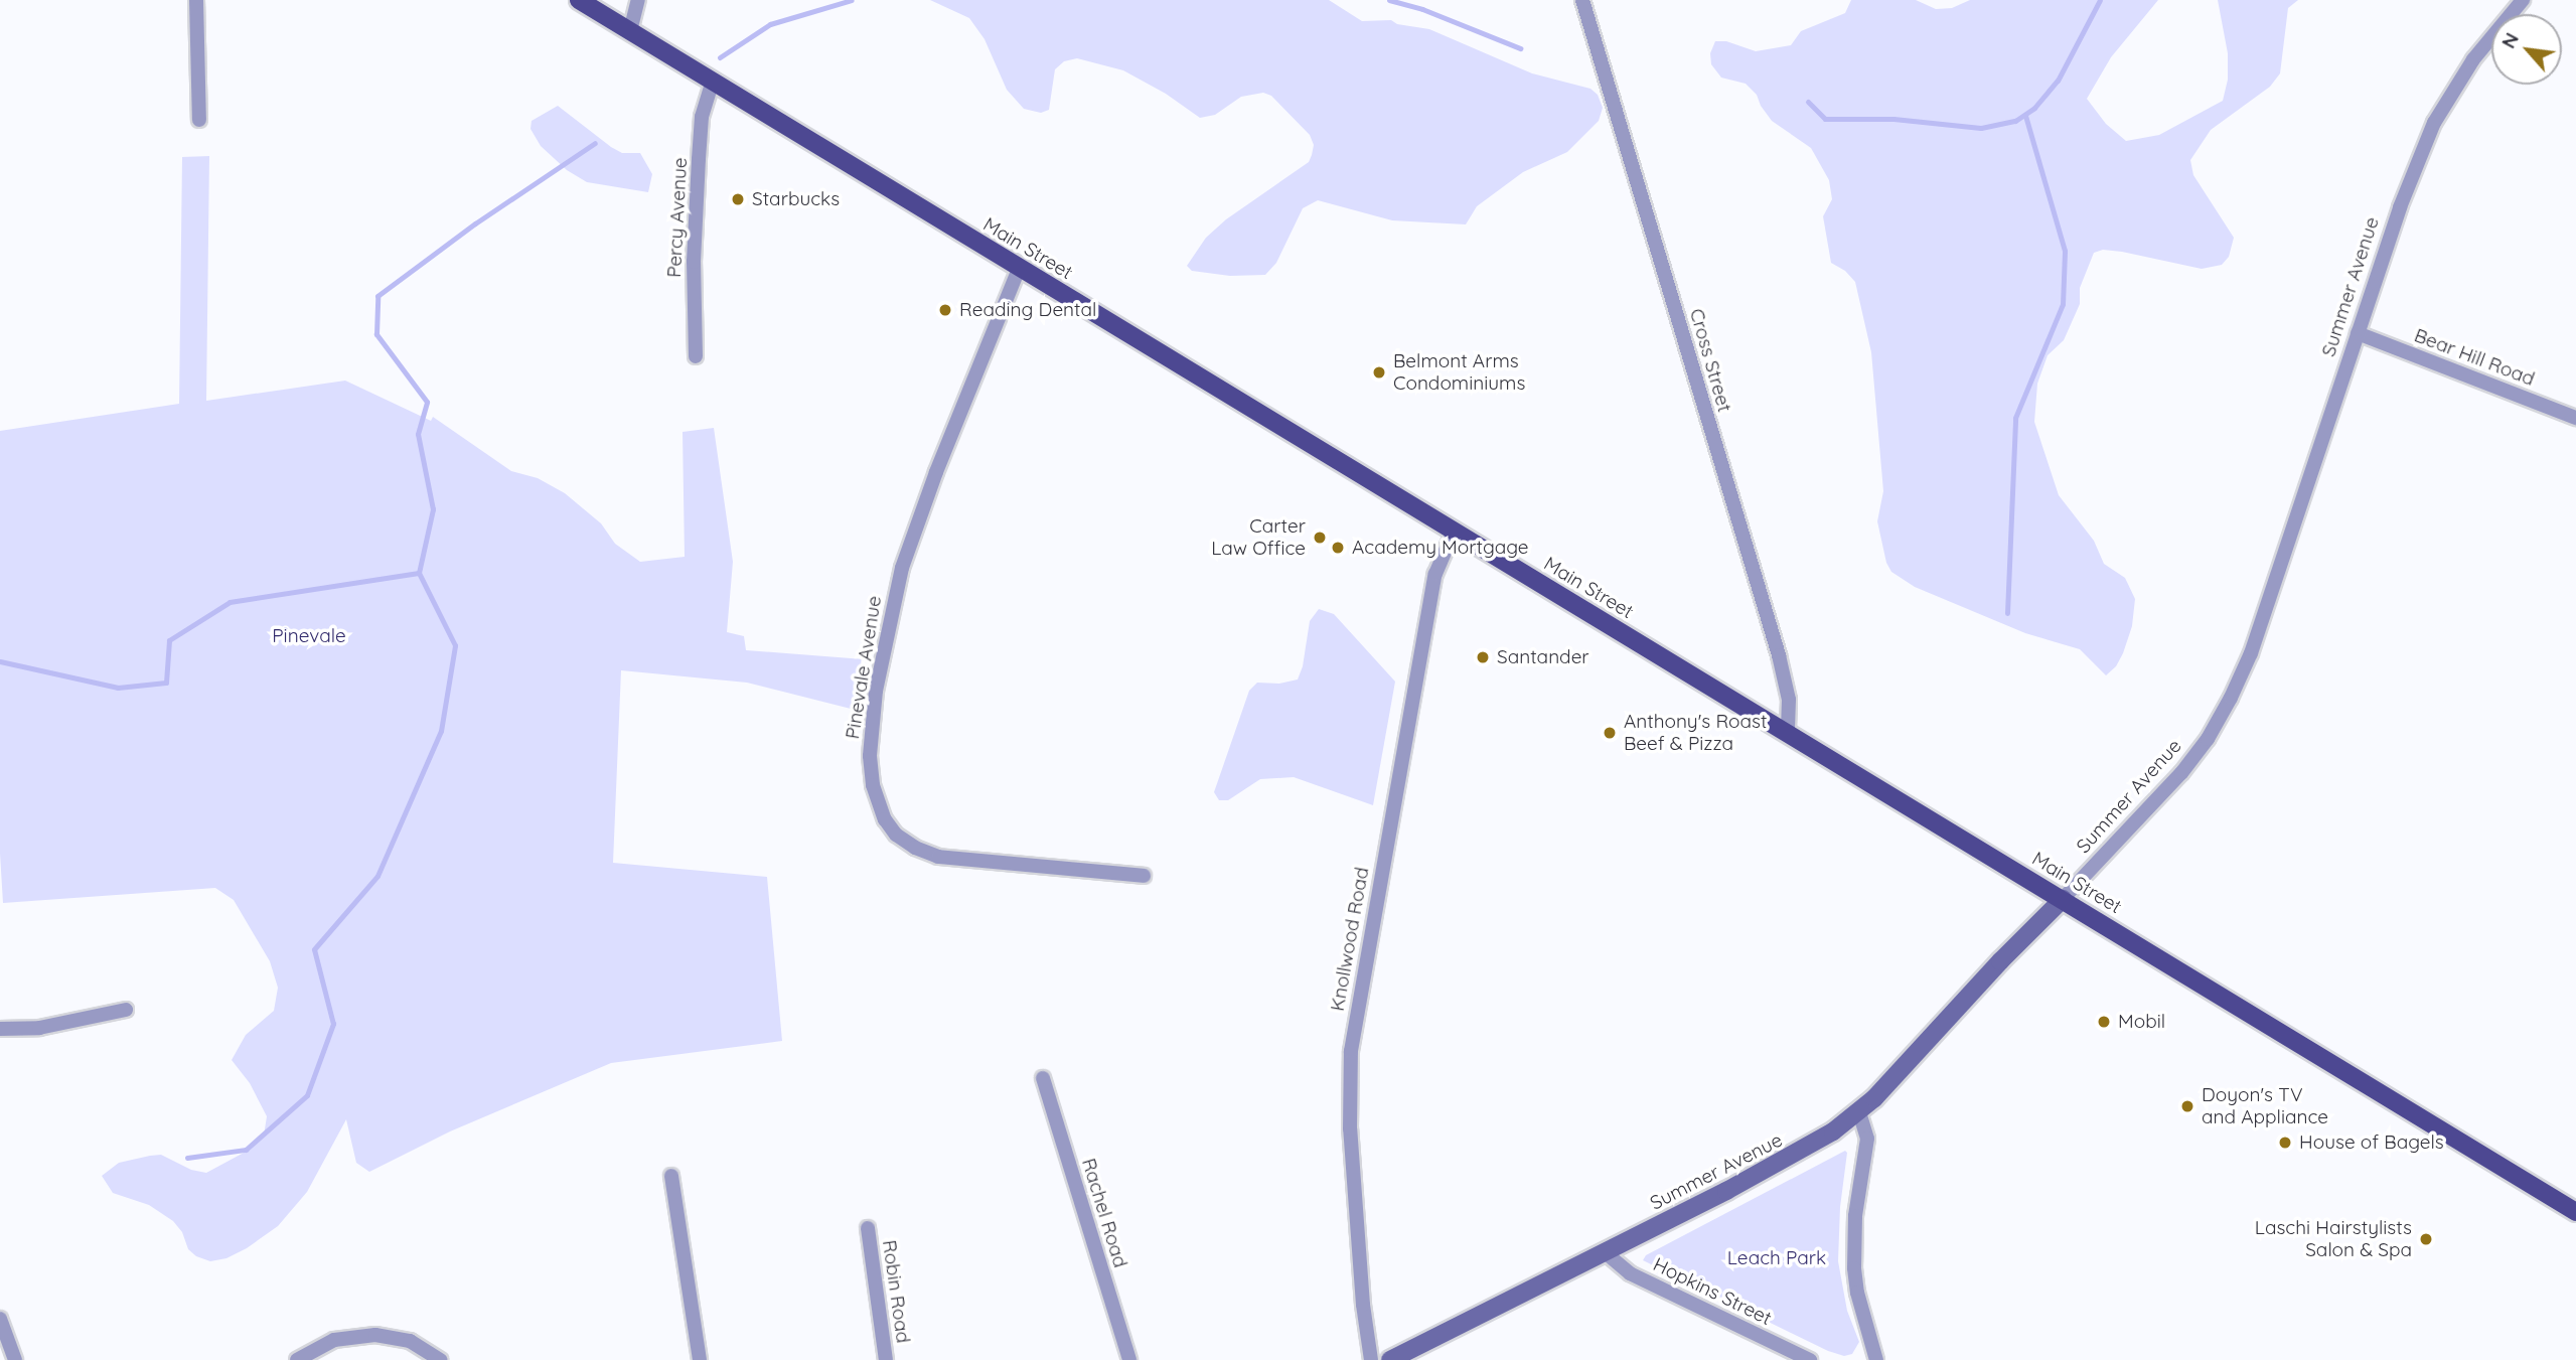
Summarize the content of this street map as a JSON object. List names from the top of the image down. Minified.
{"streets":{"main road":["Main Street"],"street":["Percy Avenue","Summer Avenue","Bear Hill Road","Cross Street","Pinevale Avenue","Knollwood Road","Rachel Road","Robin Road","Hopkins Street"]},"crossings":[["Percy Avenue","Main Street"],["Main Street","Summer Avenue"],["Main Street","Cross Street"],["Main Street","Pinevale Avenue"],["Main Street","Knollwood Road"],["Summer Avenue","Bear Hill Road"],["Summer Avenue","Hopkins Street"]],"parks":["Pinevale","Leach Park"],"places":["Starbucks","Reading Dental","Belmont Arms Condominiums","Carter Law Office","Academy Mortgage","Santander","Anthony's Roast Beef & Pizza","Mobil","Doyon's TV and Appliance","House of Bagels","Laschi Hairstylists Salon & Spa"],"north":"top left"}
